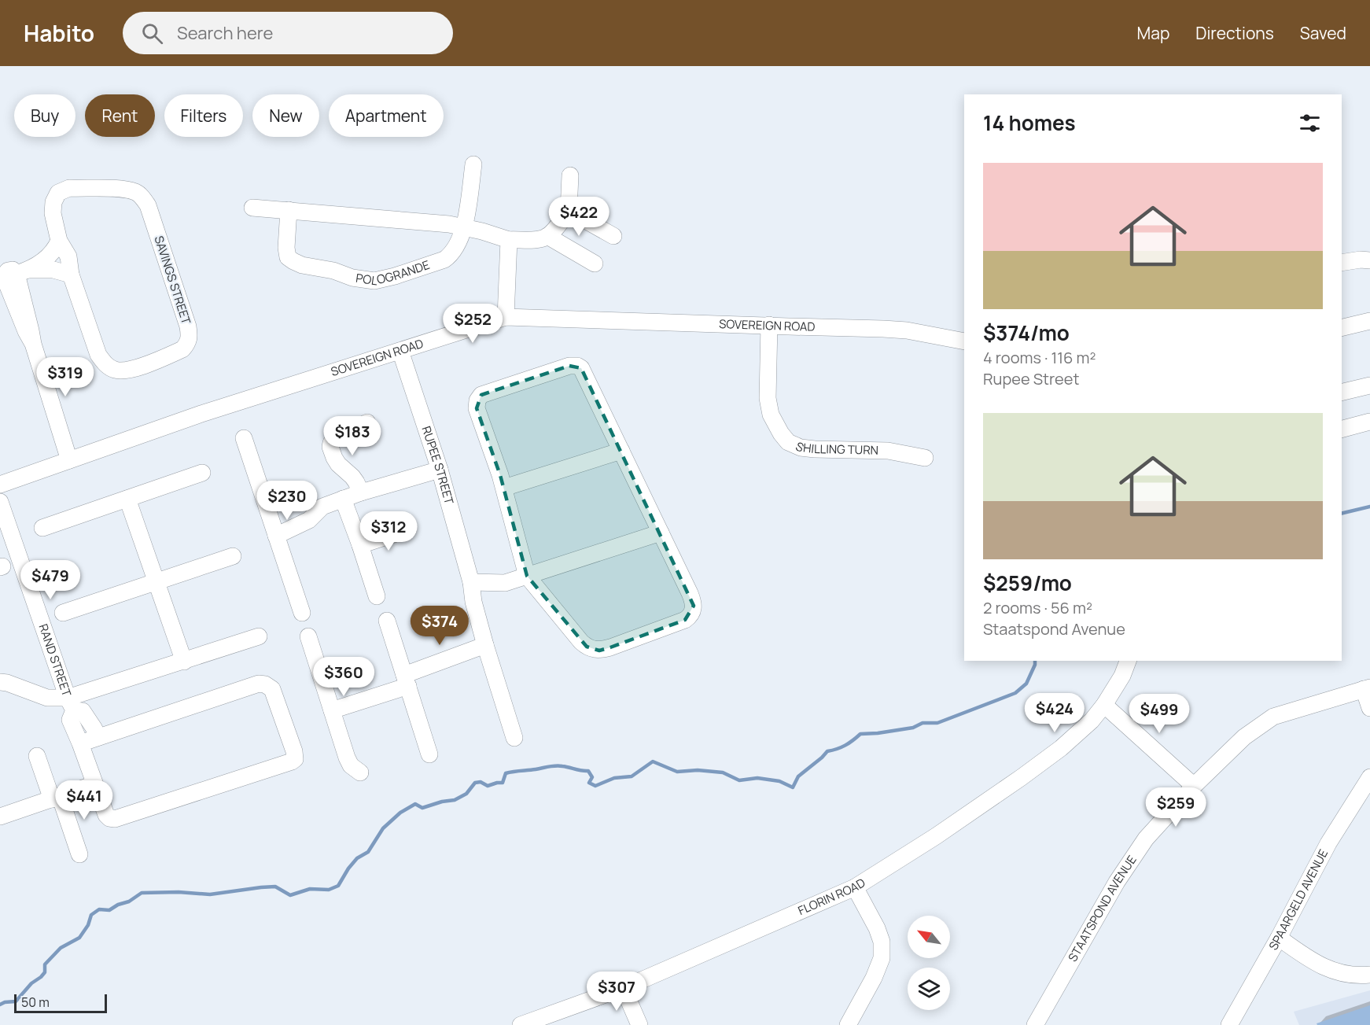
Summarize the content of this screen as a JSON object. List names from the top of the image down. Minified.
{"streets":{"street":["POLOGRANDE","SAVINGS STREET","SOVEREIGN ROAD","SHILLING TURN","RUPEE STREET","RAND STREET","FLORIN ROAD","SPAARGELD AVENUE","STAATSPOND AVENUE"]},"crossings":[["SOVEREIGN ROAD","SHILLING TURN"],["SOVEREIGN ROAD","RUPEE STREET"]],"scale_bar":"50 m","north":"top left","page":{"header":"Habito","search":"Search here","nav":["Map","Directions","Saved"],"chip":["Buy","Rent","Filters","New","Apartment"],"heading":"14 homes","list":[{"name":"$374/mo","note":"4 rooms · 116 m² · Rupee Street"},{"name":"$259/mo","note":"2 rooms · 56 m² · Staatspond Avenue"}],"price":["$422","$252","$319","$183","$230","$312","$479","$374","$360","$424","$499","$441","$259","$307"],"scale":"50 m"}}
